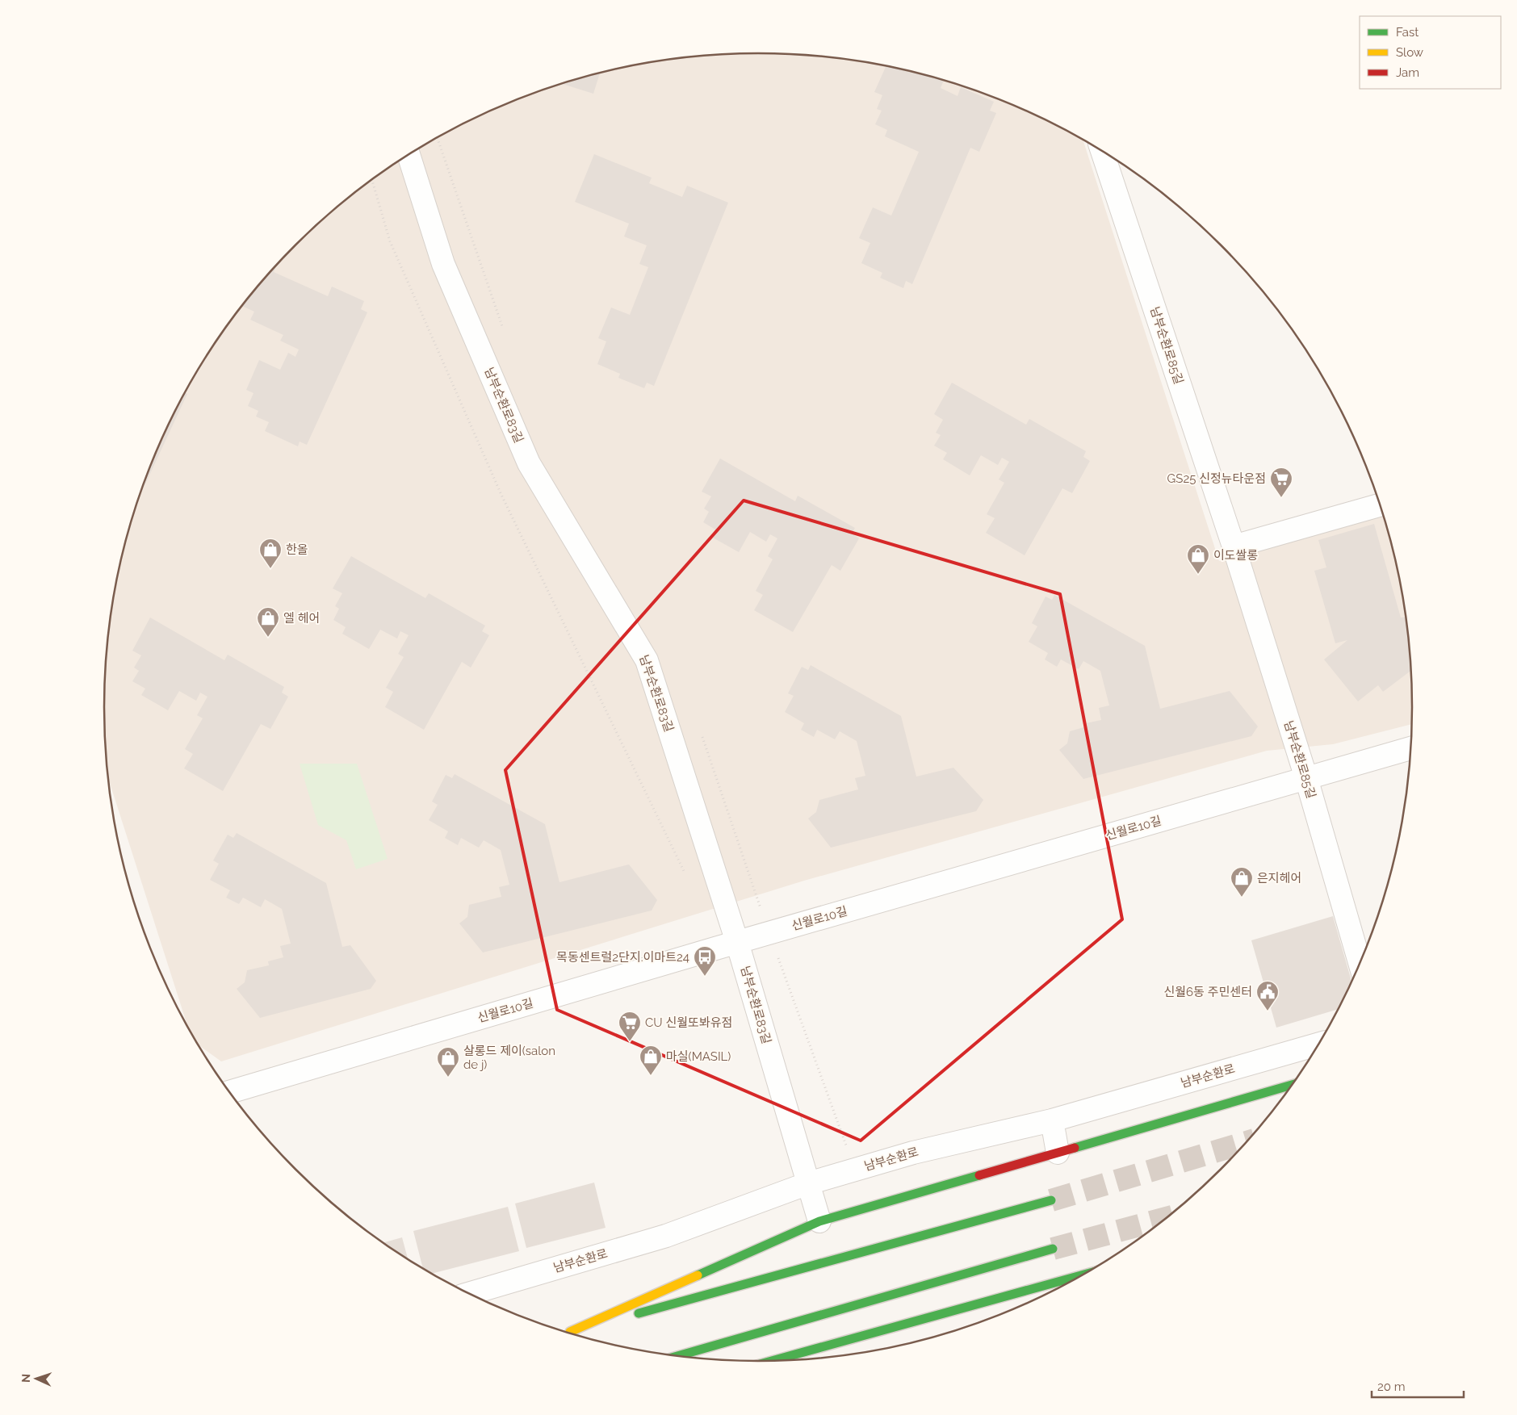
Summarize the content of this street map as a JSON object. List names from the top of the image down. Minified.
{"streets":{"street":["남부순환로85길","남부순환로83길","신월로10길","남부순환로"]},"crossings":[["남부순환로85길","신월로10길"],["남부순환로83길","신월로10길"],["남부순환로83길","남부순환로"]],"places":{"supermarket":["GS25 신정뉴타운점","CU 신월또봐유점"],"shop":["한올","이도쌀롱","엘 헤어","은지헤어","마실(MASIL)","살롱드 제이(salon de j)"],"bus stop":["목동센트럴2단지.이마트24"],"public building":["신월6동 주민센터"]},"legend":["Fast","Slow","Jam"],"scale_bar":"20 m","north":"left"}
